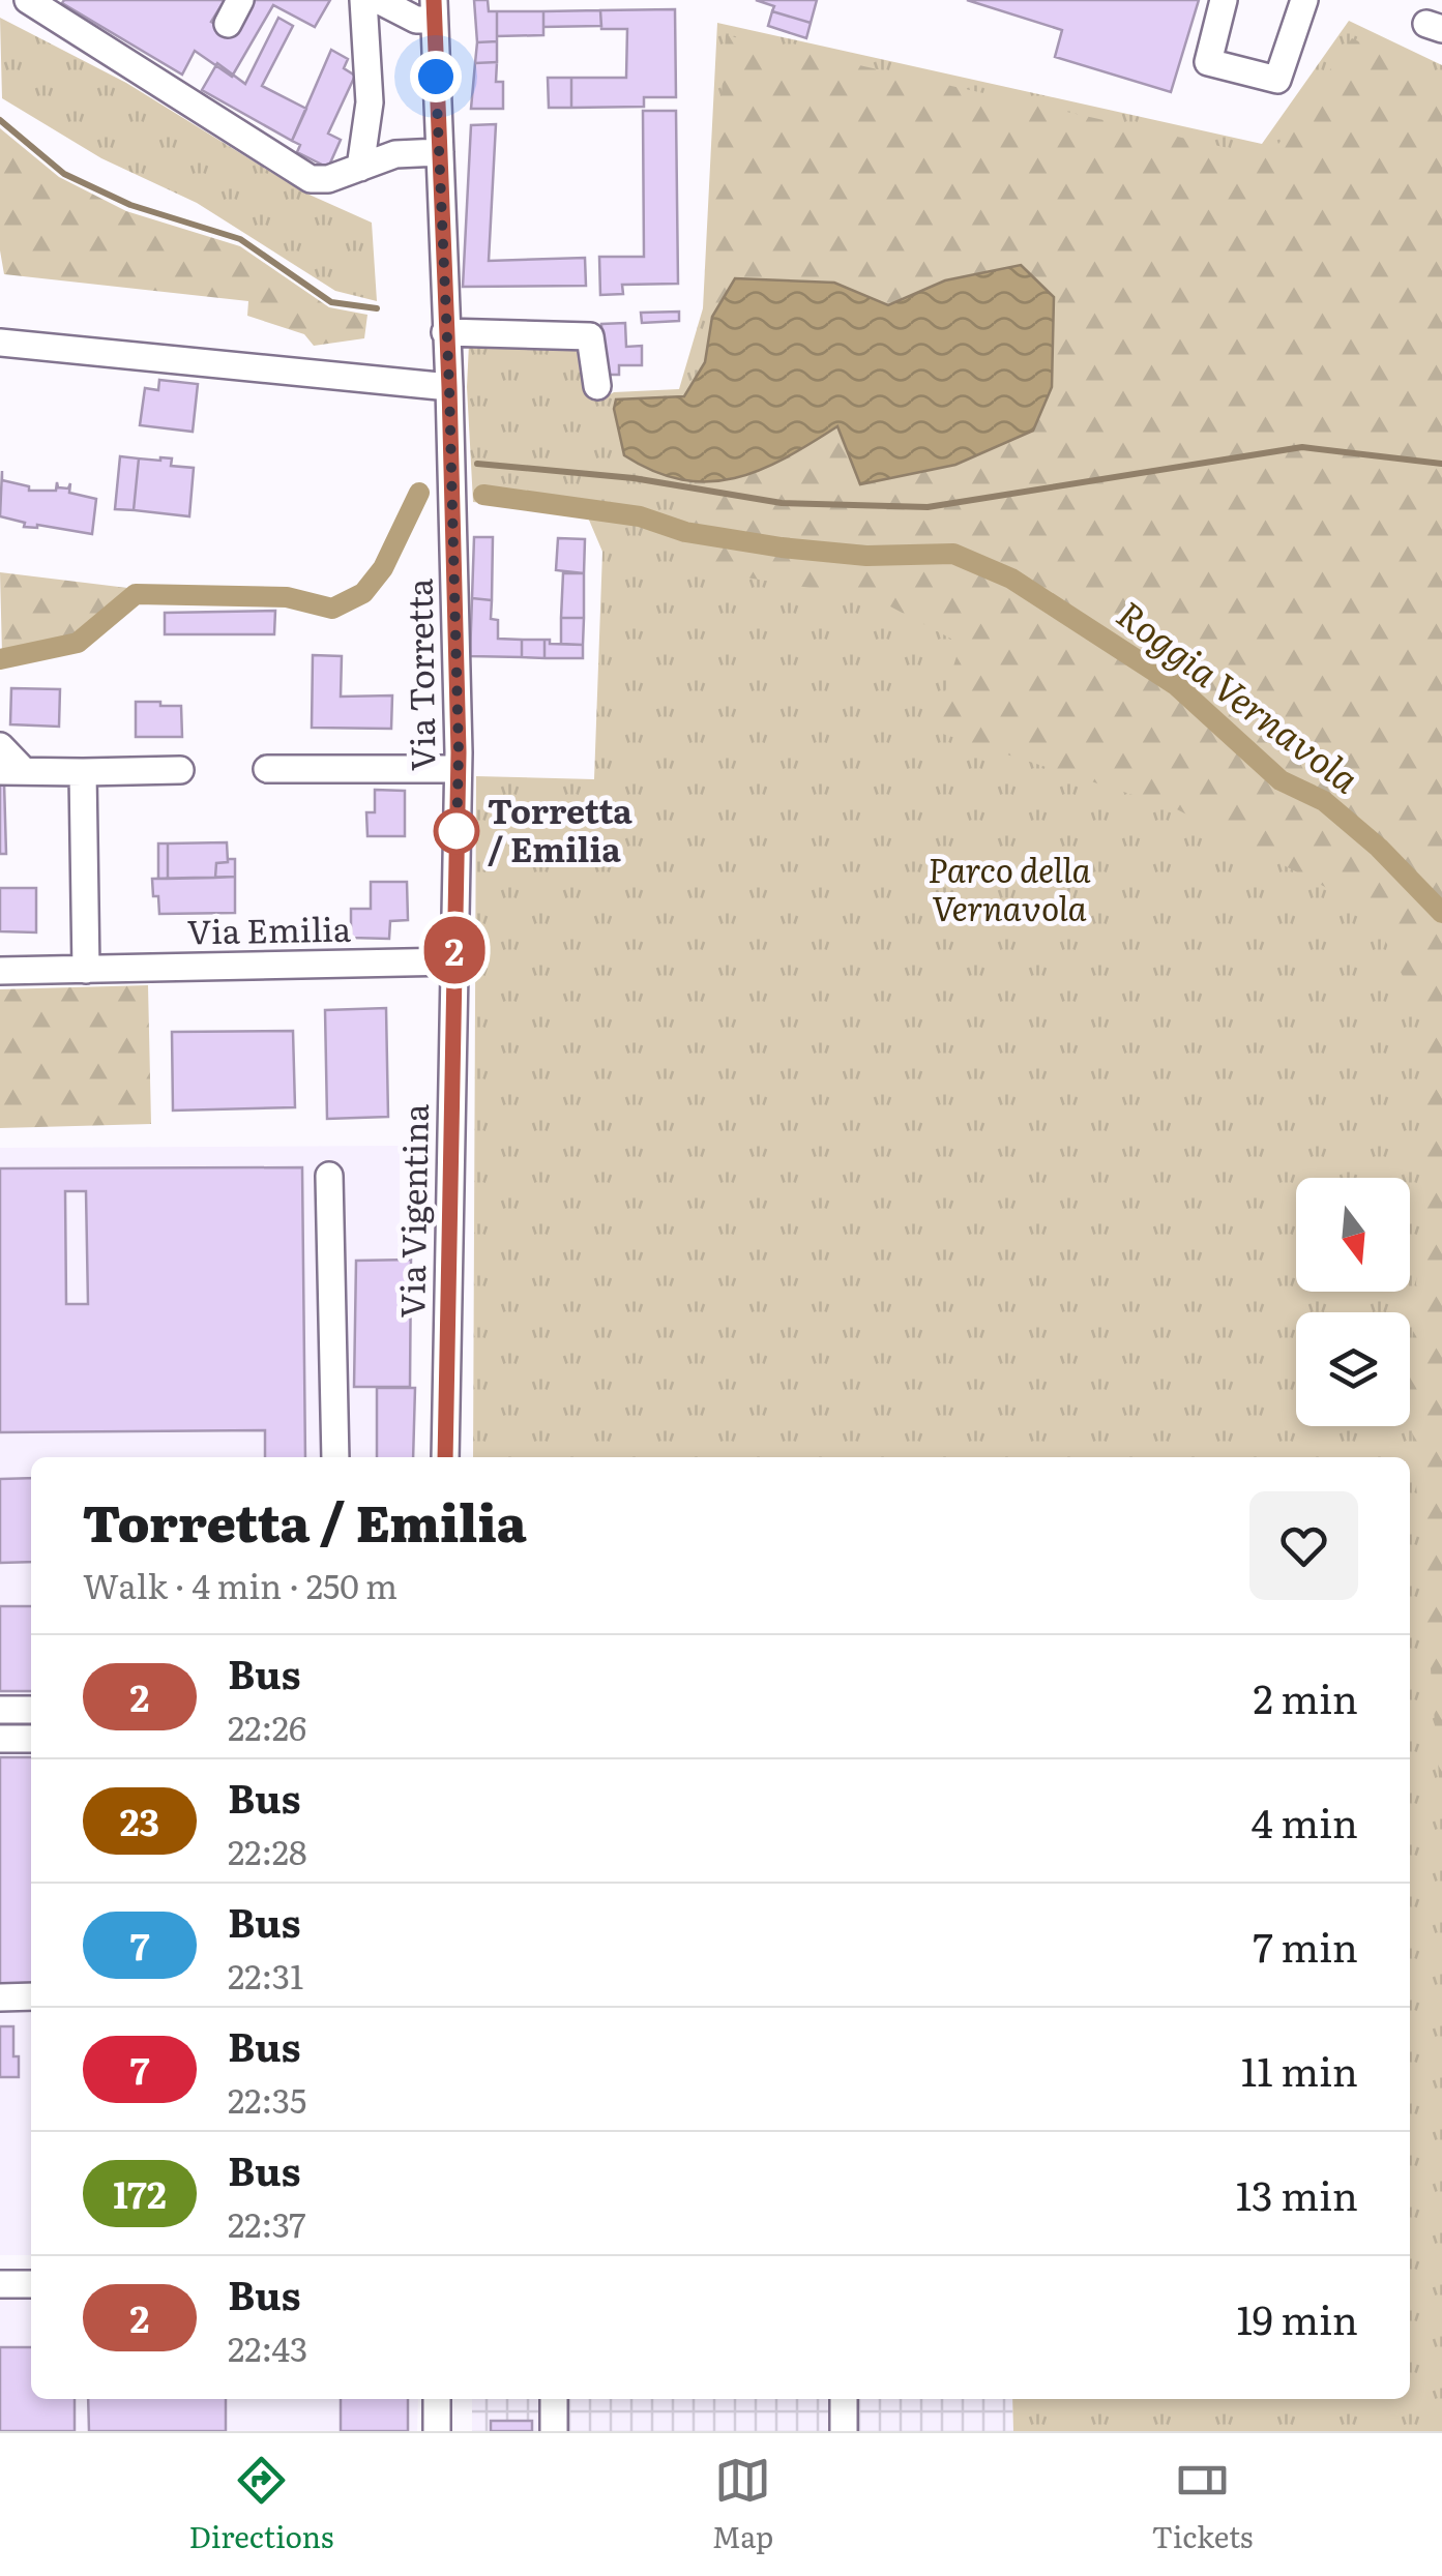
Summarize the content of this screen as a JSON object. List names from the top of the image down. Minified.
{"streets":{"street":["Via Torretta","Via Emilia","Via Vigentina"]},"crossings":[["Via Torretta","Via Emilia"],["Via Torretta","Via Vigentina"],["Via Emilia","Via Vigentina"]],"water":["Roggia Vernavola"],"parks":["Parco della Vernavola"],"places":["Torretta / Emilia"],"lines":["bus line 2"],"north":"bottom","page":{"on_map":"2","heading":["Torretta / Emilia","Walk · 4 min · 250 m"],"list":[{"mark":"2","name":"Bus","note":"22:26","value":"2 min"},{"mark":"23","name":"Bus","note":"22:28","value":"4 min"},{"mark":"7","name":"Bus","note":"22:31","value":"7 min"},{"mark":"7","name":"Bus","note":"22:35","value":"11 min"},{"mark":"172","name":"Bus","note":"22:37","value":"13 min"},{"mark":"2","name":"Bus","note":"22:43","value":"19 min"}],"tabs":["Directions","Map","Tickets"]}}
